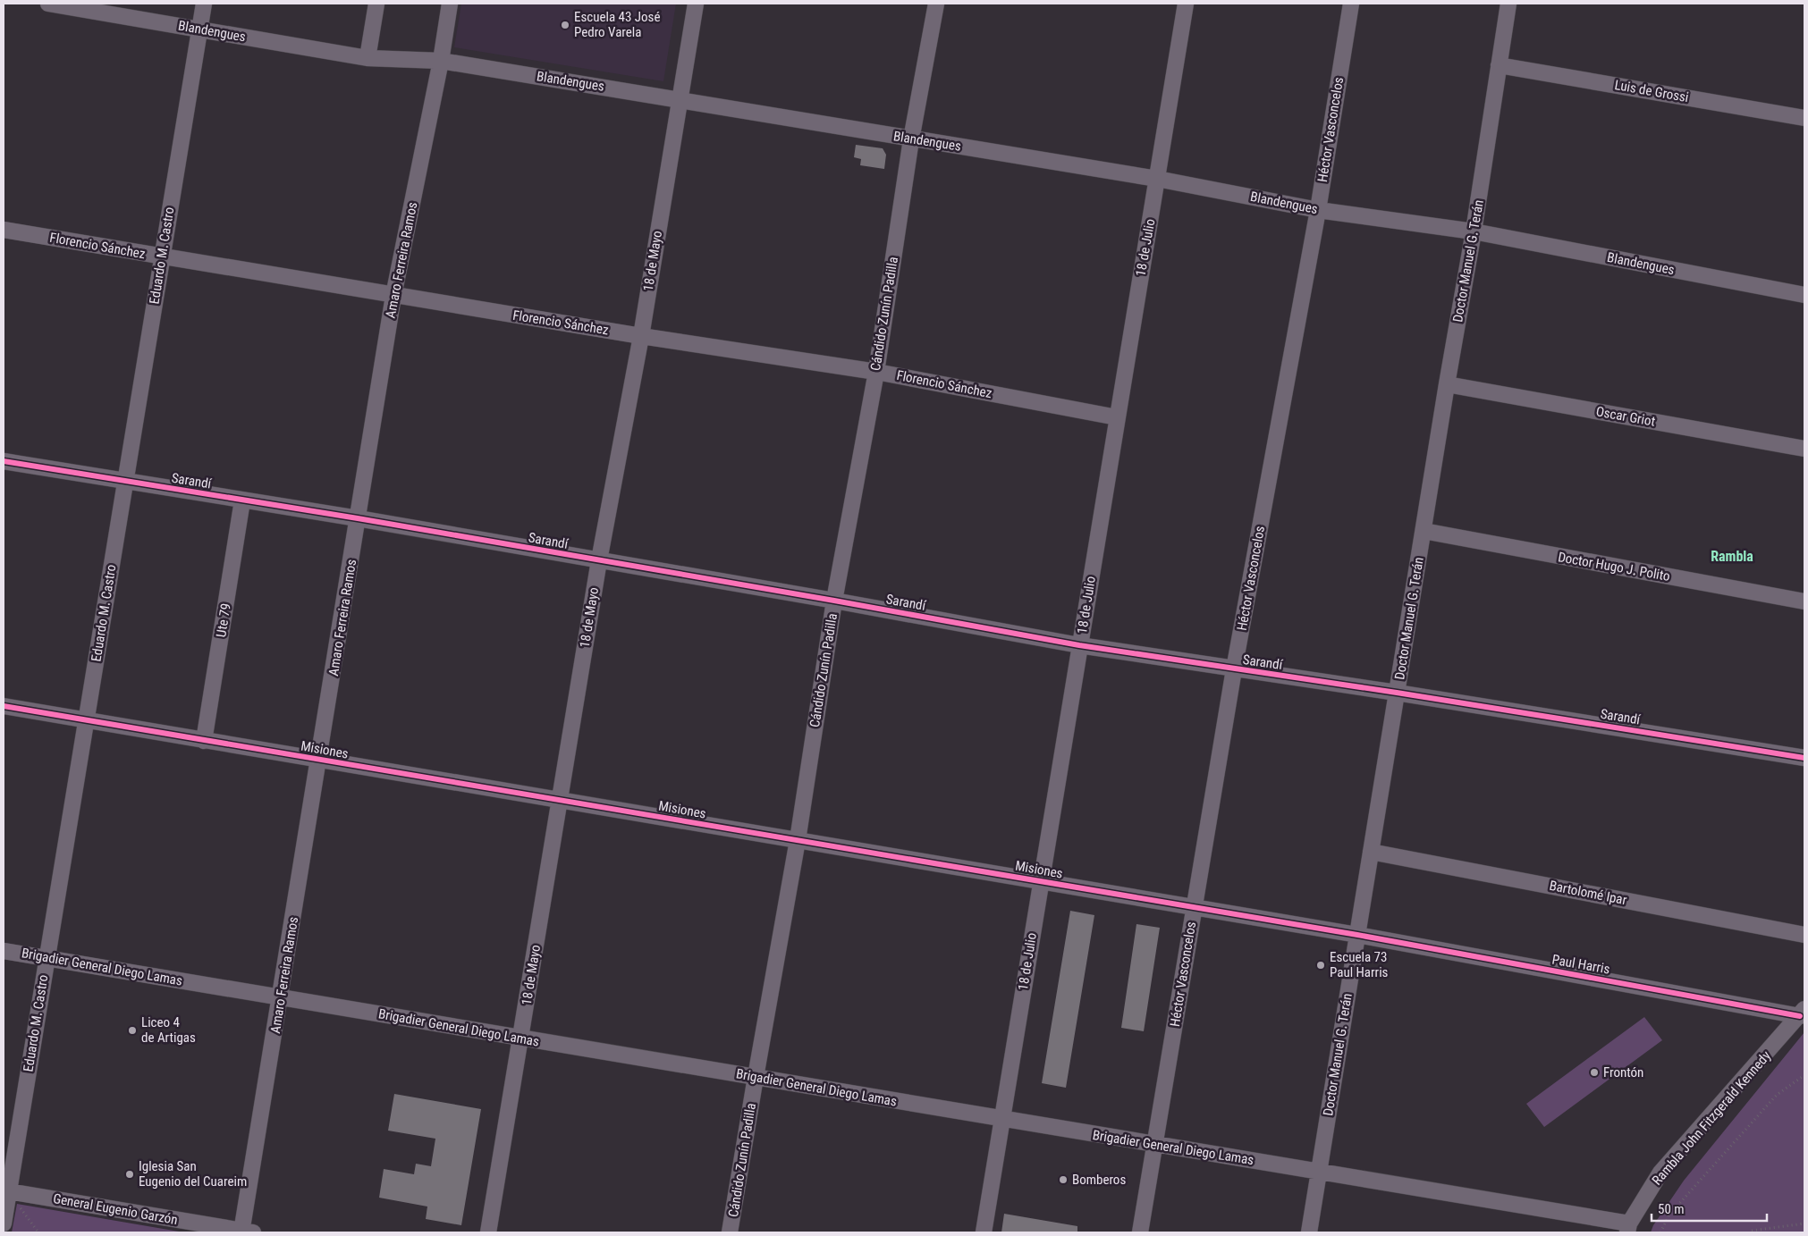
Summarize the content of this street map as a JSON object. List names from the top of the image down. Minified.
{"streets":{"street":["Blandengues","Luis de Grossi","Héctor Vasconcelos","Florencio Sánchez","18 de Julio","Eduardo M. Castro","Amaro Ferreira Ramos","18 de Mayo","Doctor Manuel G. Terán","Cándido Zunín Padilla","Oscar Griot","Sarandí","Doctor Hugo J. Polito","Ute 79","Misiones","Bartolomé Ipar","Paul Harris","Brigadier General Diego Lamas","Rambla John Fitzgerald Kennedy","General Eugenio Garzón"]},"crossings":[["Blandengues","Héctor Vasconcelos"],["Blandengues","18 de Julio"],["Blandengues","Eduardo M. Castro"],["Blandengues","Amaro Ferreira Ramos"],["Blandengues","18 de Mayo"],["Blandengues","Doctor Manuel G. Terán"],["Blandengues","Cándido Zunín Padilla"],["Luis de Grossi","Doctor Manuel G. Terán"],["Héctor Vasconcelos","Sarandí"],["Héctor Vasconcelos","Misiones"],["Héctor Vasconcelos","Brigadier General Diego Lamas"],["Florencio Sánchez","18 de Julio"],["Florencio Sánchez","Eduardo M. Castro"],["Florencio Sánchez","Amaro Ferreira Ramos"],["Florencio Sánchez","18 de Mayo"],["Florencio Sánchez","Cándido Zunín Padilla"],["18 de Julio","Sarandí"],["18 de Julio","Misiones"],["18 de Julio","Brigadier General Diego Lamas"],["Eduardo M. Castro","Sarandí"],["Eduardo M. Castro","Misiones"],["Eduardo M. Castro","Brigadier General Diego Lamas"],["Eduardo M. Castro","General Eugenio Garzón"],["Amaro Ferreira Ramos","Sarandí"],["Amaro Ferreira Ramos","Misiones"],["Amaro Ferreira Ramos","Brigadier General Diego Lamas"],["Amaro Ferreira Ramos","General Eugenio Garzón"],["18 de Mayo","Sarandí"],["18 de Mayo","Misiones"],["18 de Mayo","Brigadier General Diego Lamas"],["Doctor Manuel G. Terán","Oscar Griot"],["Doctor Manuel G. Terán","Sarandí"],["Doctor Manuel G. Terán","Doctor Hugo J. Polito"],["Doctor Manuel G. Terán","Misiones"],["Doctor Manuel G. Terán","Bartolomé Ipar"],["Doctor Manuel G. Terán","Paul Harris"],["Doctor Manuel G. Terán","Brigadier General Diego Lamas"],["Cándido Zunín Padilla","Sarandí"],["Cándido Zunín Padilla","Misiones"],["Cándido Zunín Padilla","Brigadier General Diego Lamas"],["Sarandí","Ute 79"],["Ute 79","Misiones"],["Misiones","Paul Harris"],["Paul Harris","Rambla John Fitzgerald Kennedy"],["Brigadier General Diego Lamas","Rambla John Fitzgerald Kennedy"]],"districts":["Rambla"],"places":["Escuela 43 José Pedro Varela","Escuela 73 Paul Harris","Liceo 4 de Artigas","Frontón","Iglesia San Eugenio del Cuareim","Bomberos"],"scale_bar":"50 m"}
